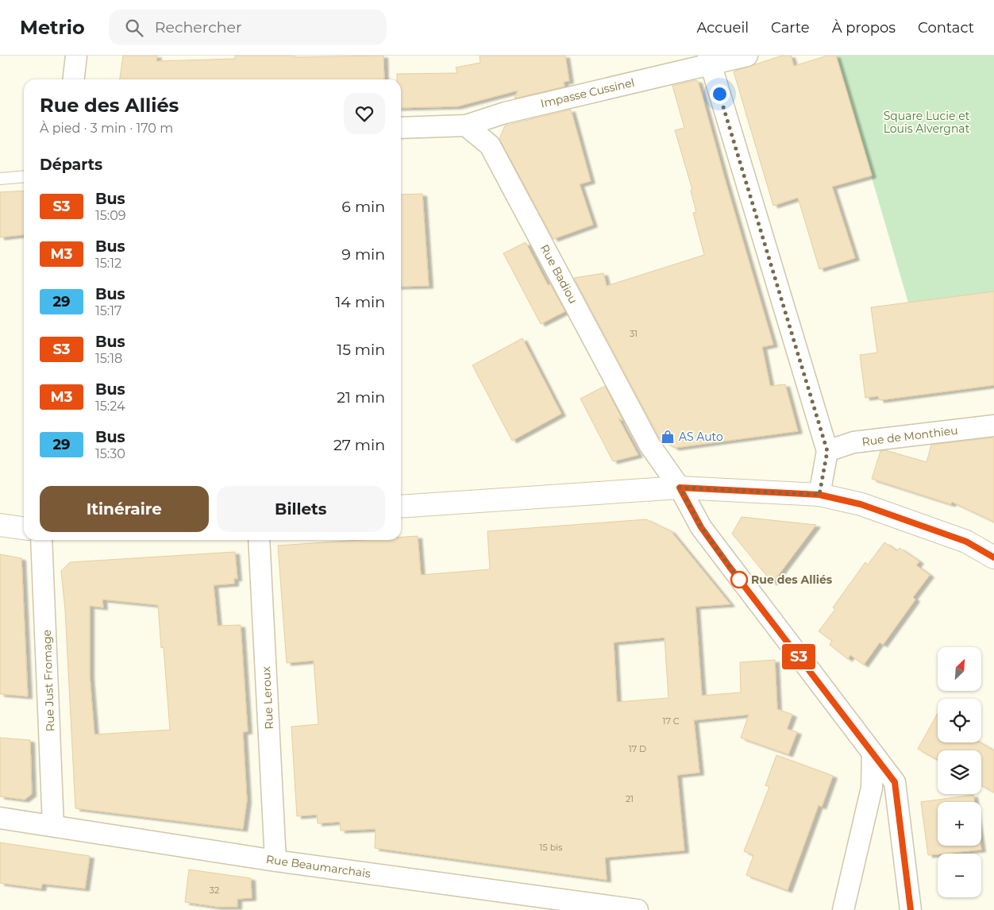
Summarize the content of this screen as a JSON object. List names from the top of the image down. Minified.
{"streets":{"street":["Impasse Cussinel","Rue Badiou","Rue de Monthieu","Rue Just Fromage","Rue Leroux","Rue Beaumarchais"]},"crossings":[["Impasse Cussinel","Rue Badiou"],["Rue Just Fromage","Rue Beaumarchais"],["Rue Leroux","Rue Beaumarchais"]],"parks":["Square Lucie et Louis Alvergnat"],"places":{"shop":["AS Auto"],"other":["Rue des Alliés"]},"lines":["bus line S3"],"house_numbers":["31","17 C","17 D","21","15 bis","32"],"north":"top right","page":{"header":"Metrio","search":"Rechercher","nav":["Accueil","Carte","À propos","Contact"],"on_map":"S3","heading":[["Rue des Alliés","À pied · 3 min · 170 m"],"Départs"],"list":[{"mark":"S3","name":"Bus","note":"15:09","value":"6 min"},{"mark":"M3","name":"Bus","note":"15:12","value":"9 min"},{"mark":"29","name":"Bus","note":"15:17","value":"14 min"},{"mark":"S3","name":"Bus","note":"15:18","value":"15 min"},{"mark":"M3","name":"Bus","note":"15:24","value":"21 min"},{"mark":"29","name":"Bus","note":"15:30","value":"27 min"}],"buttons":["Itinéraire","Billets"],"map_buttons":["+","−"]}}
